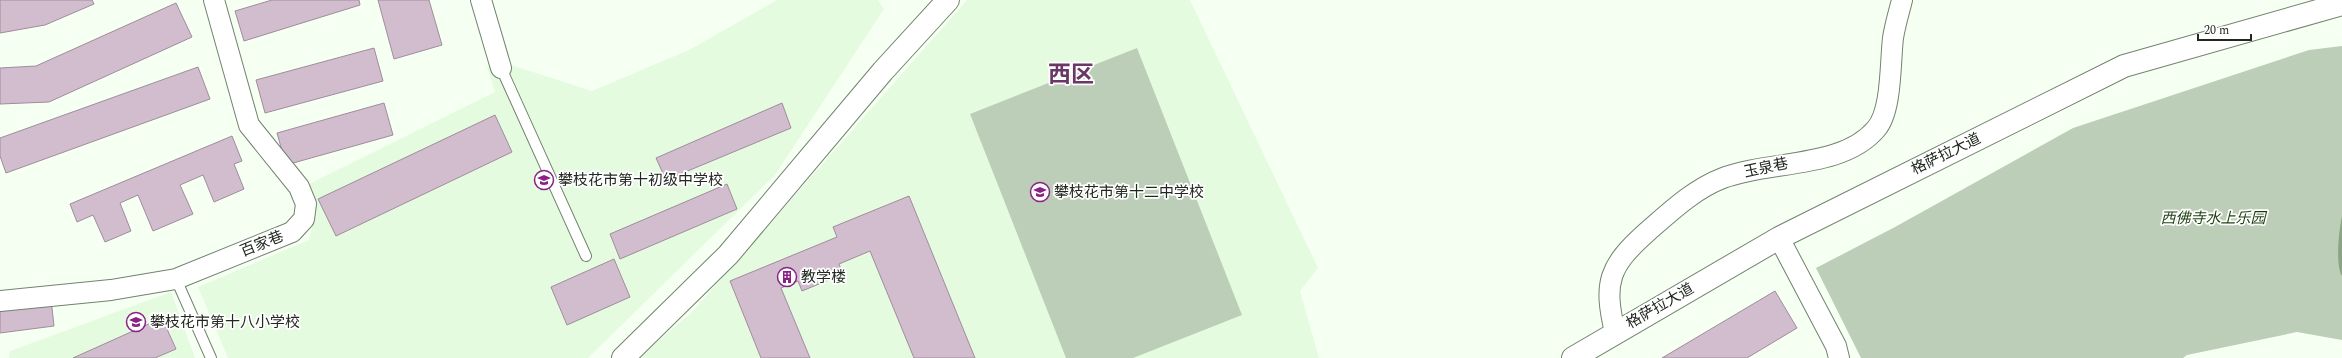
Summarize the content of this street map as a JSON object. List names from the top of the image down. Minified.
{"streets":{"main road":["格萨拉大道"],"street":["玉泉巷","百家巷"]},"crossings":[["格萨拉大道","玉泉巷"]],"districts":["西区"],"parks":["西佛寺水上乐园"],"places":{"school or university":["攀枝花市第十初级中学校","攀枝花市第十二中学校","攀枝花市第十八小学校"],"building":["教学楼"]},"scale_bar":"20 m"}
